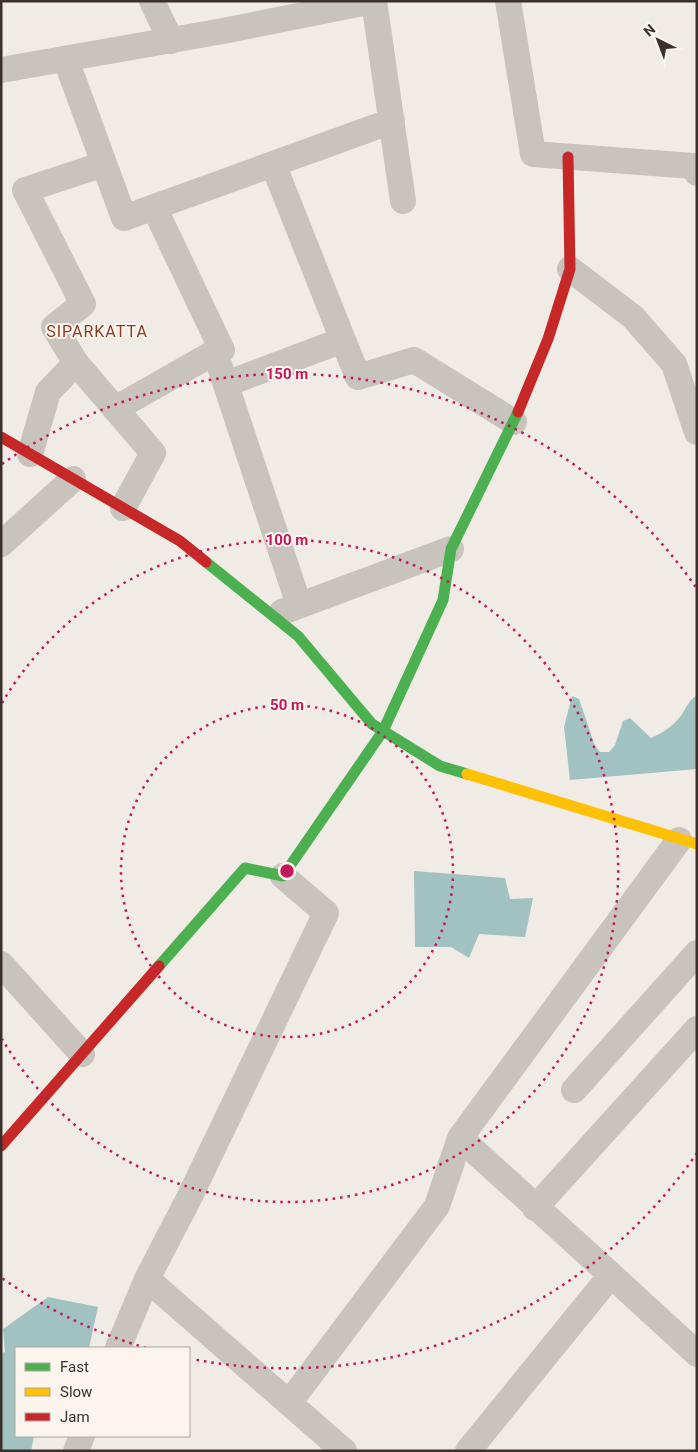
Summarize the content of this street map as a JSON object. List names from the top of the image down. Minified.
{"districts":["SIPARKATTA"],"legend":["Fast","Slow","Jam"],"north":"top left","rings":["150 m","100 m","50 m"]}
